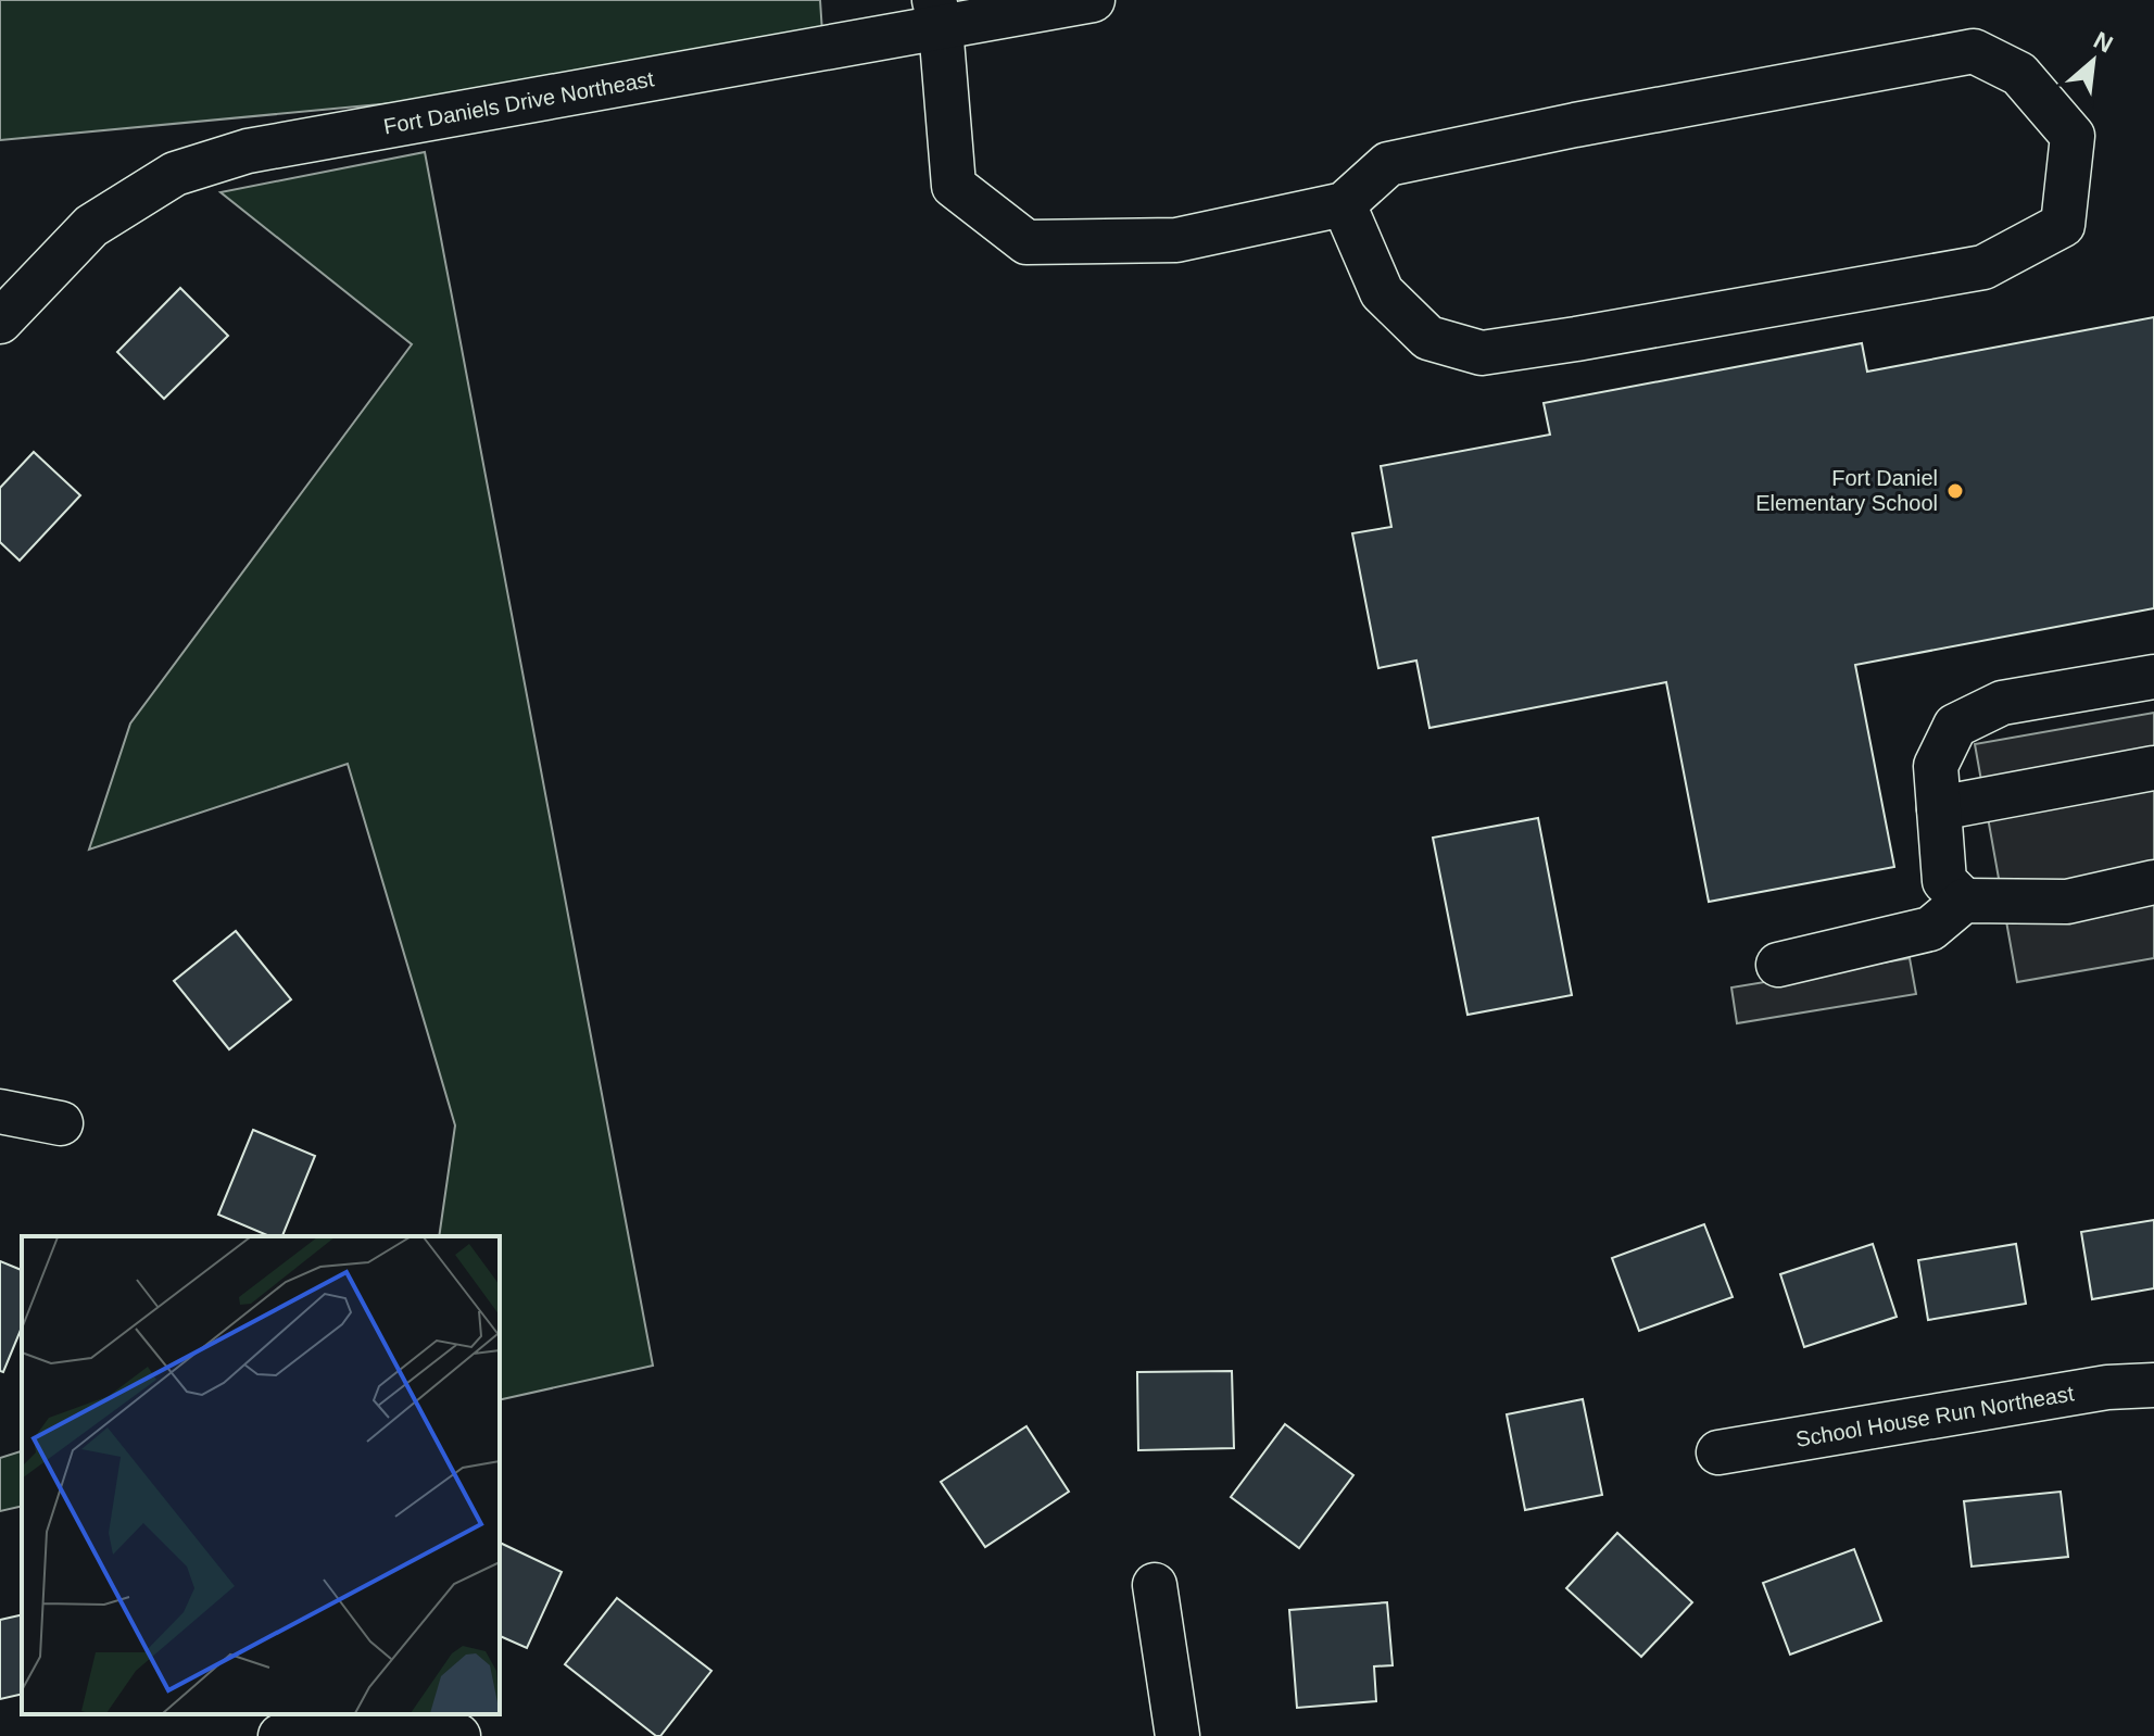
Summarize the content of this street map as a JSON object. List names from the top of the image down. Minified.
{"streets":{"street":["Fort Daniels Drive Northeast","School House Run Northeast"]},"places":["Fort Daniel Elementary School"],"north":"top right"}
